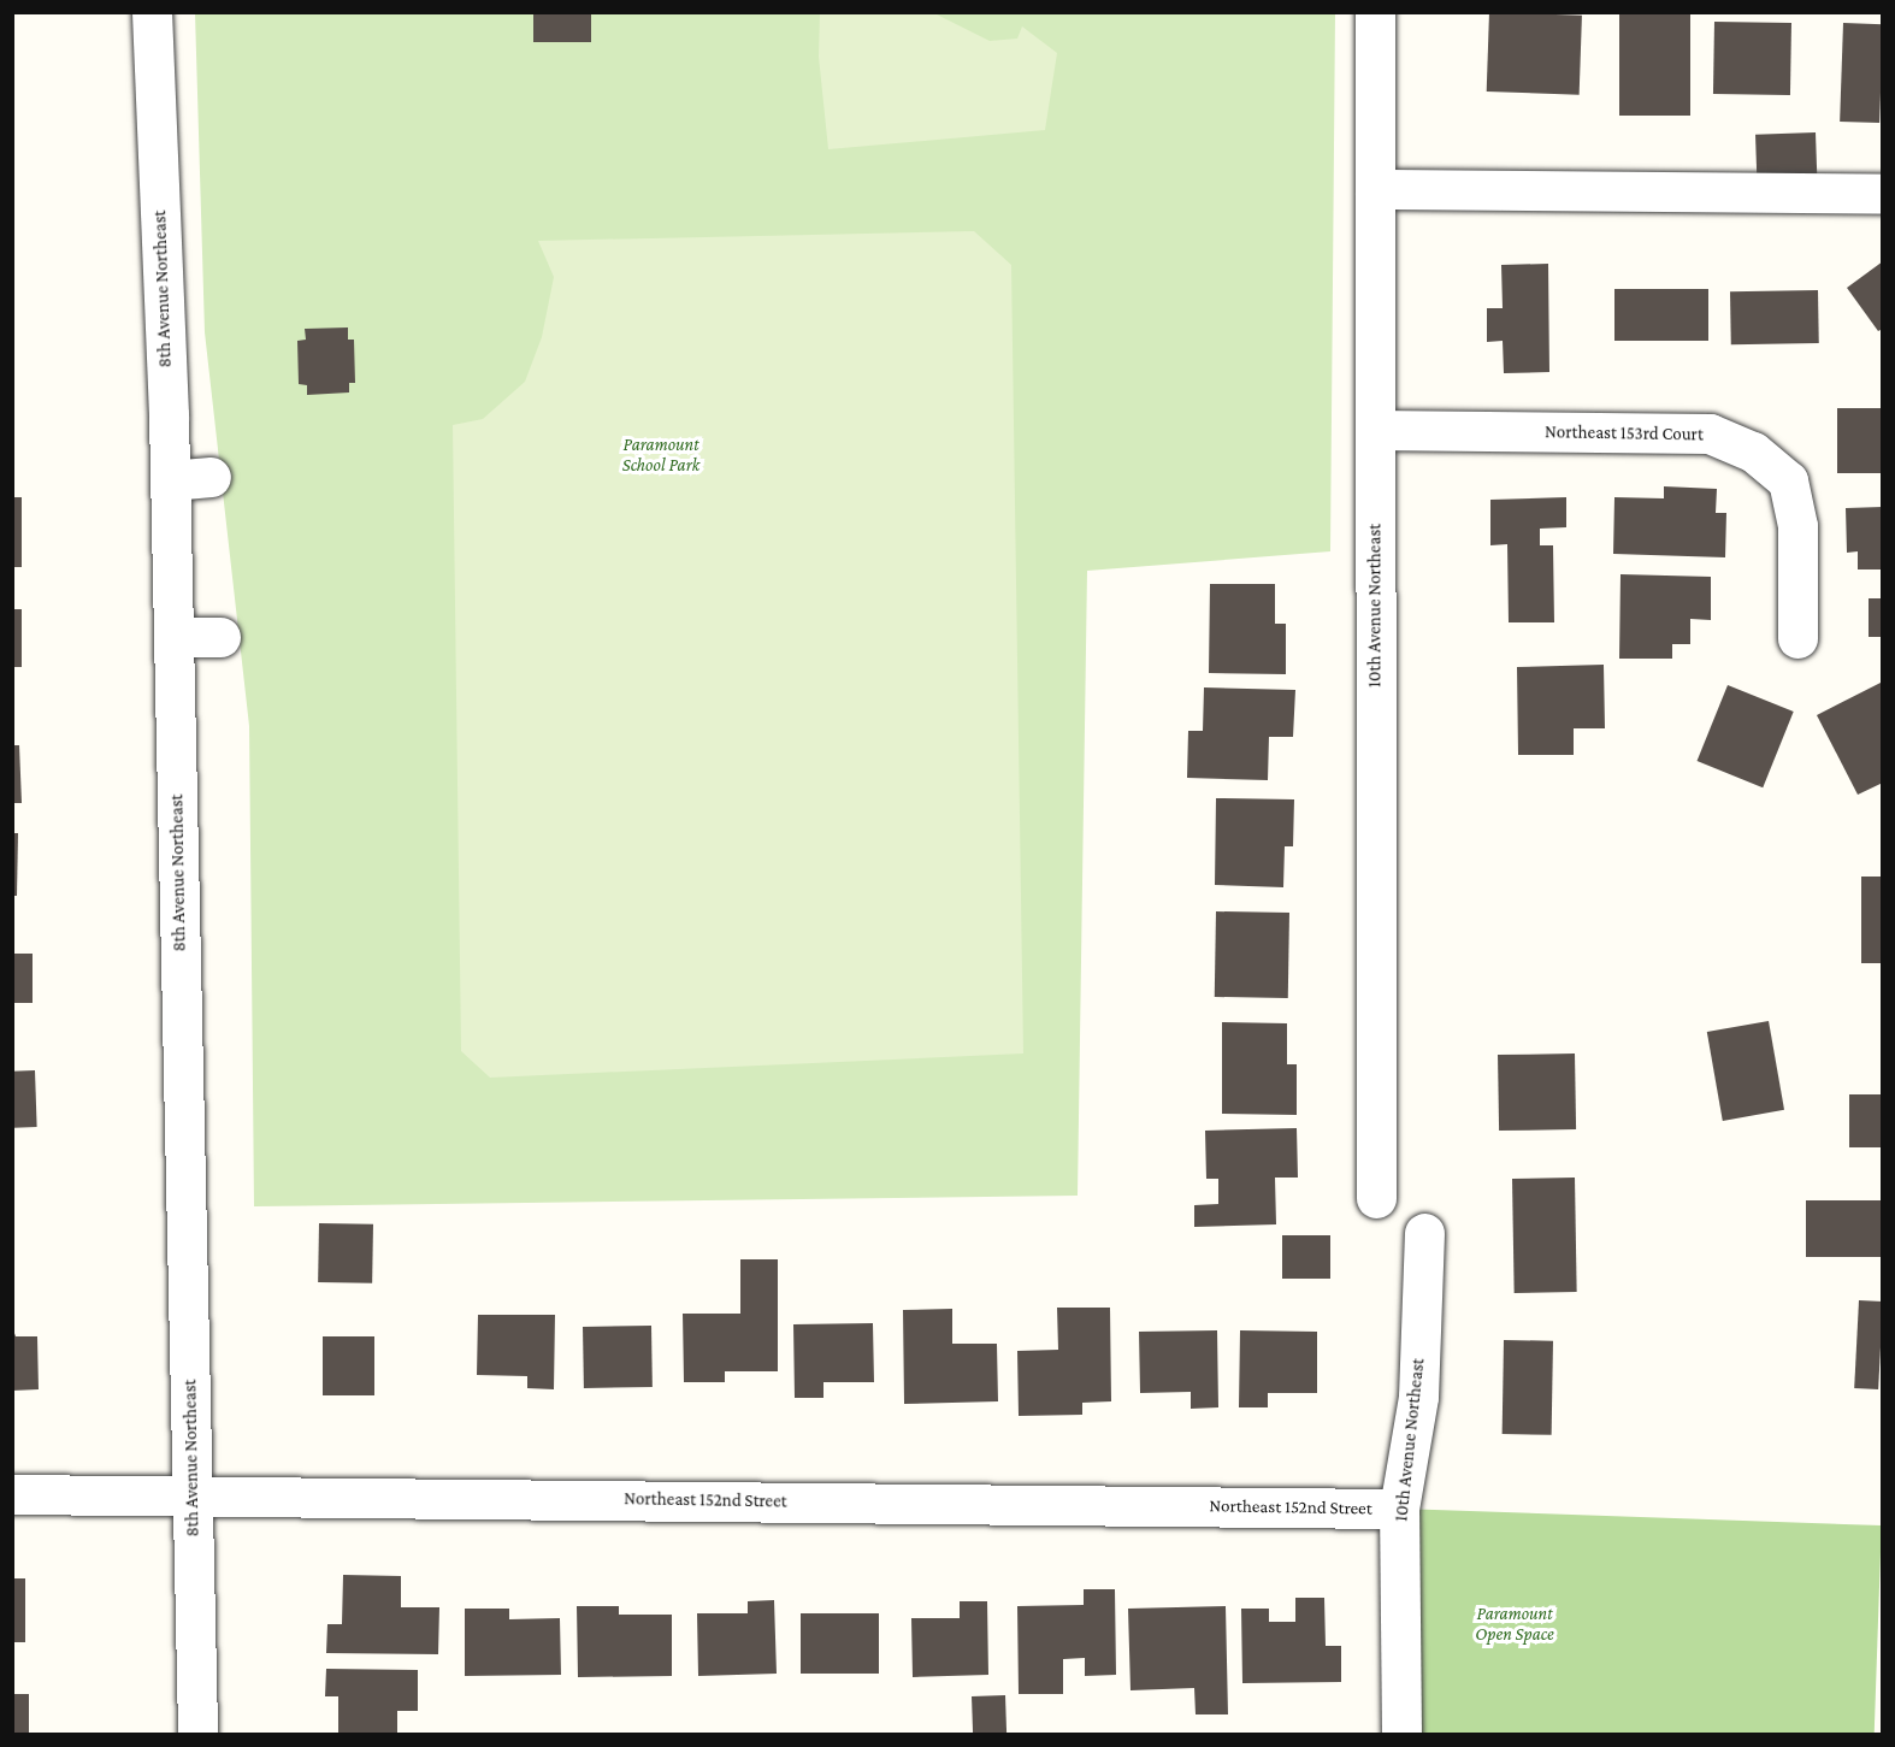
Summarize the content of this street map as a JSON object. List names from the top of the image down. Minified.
{"streets":{"street":["8th Avenue Northeast","Northeast 153rd Court","10th Avenue Northeast","Northeast 152nd Street"]},"crossings":[["8th Avenue Northeast","Northeast 152nd Street"],["Northeast 153rd Court","10th Avenue Northeast"],["10th Avenue Northeast","Northeast 152nd Street"]],"parks":["Paramount School Park","Paramount Open Space"]}
